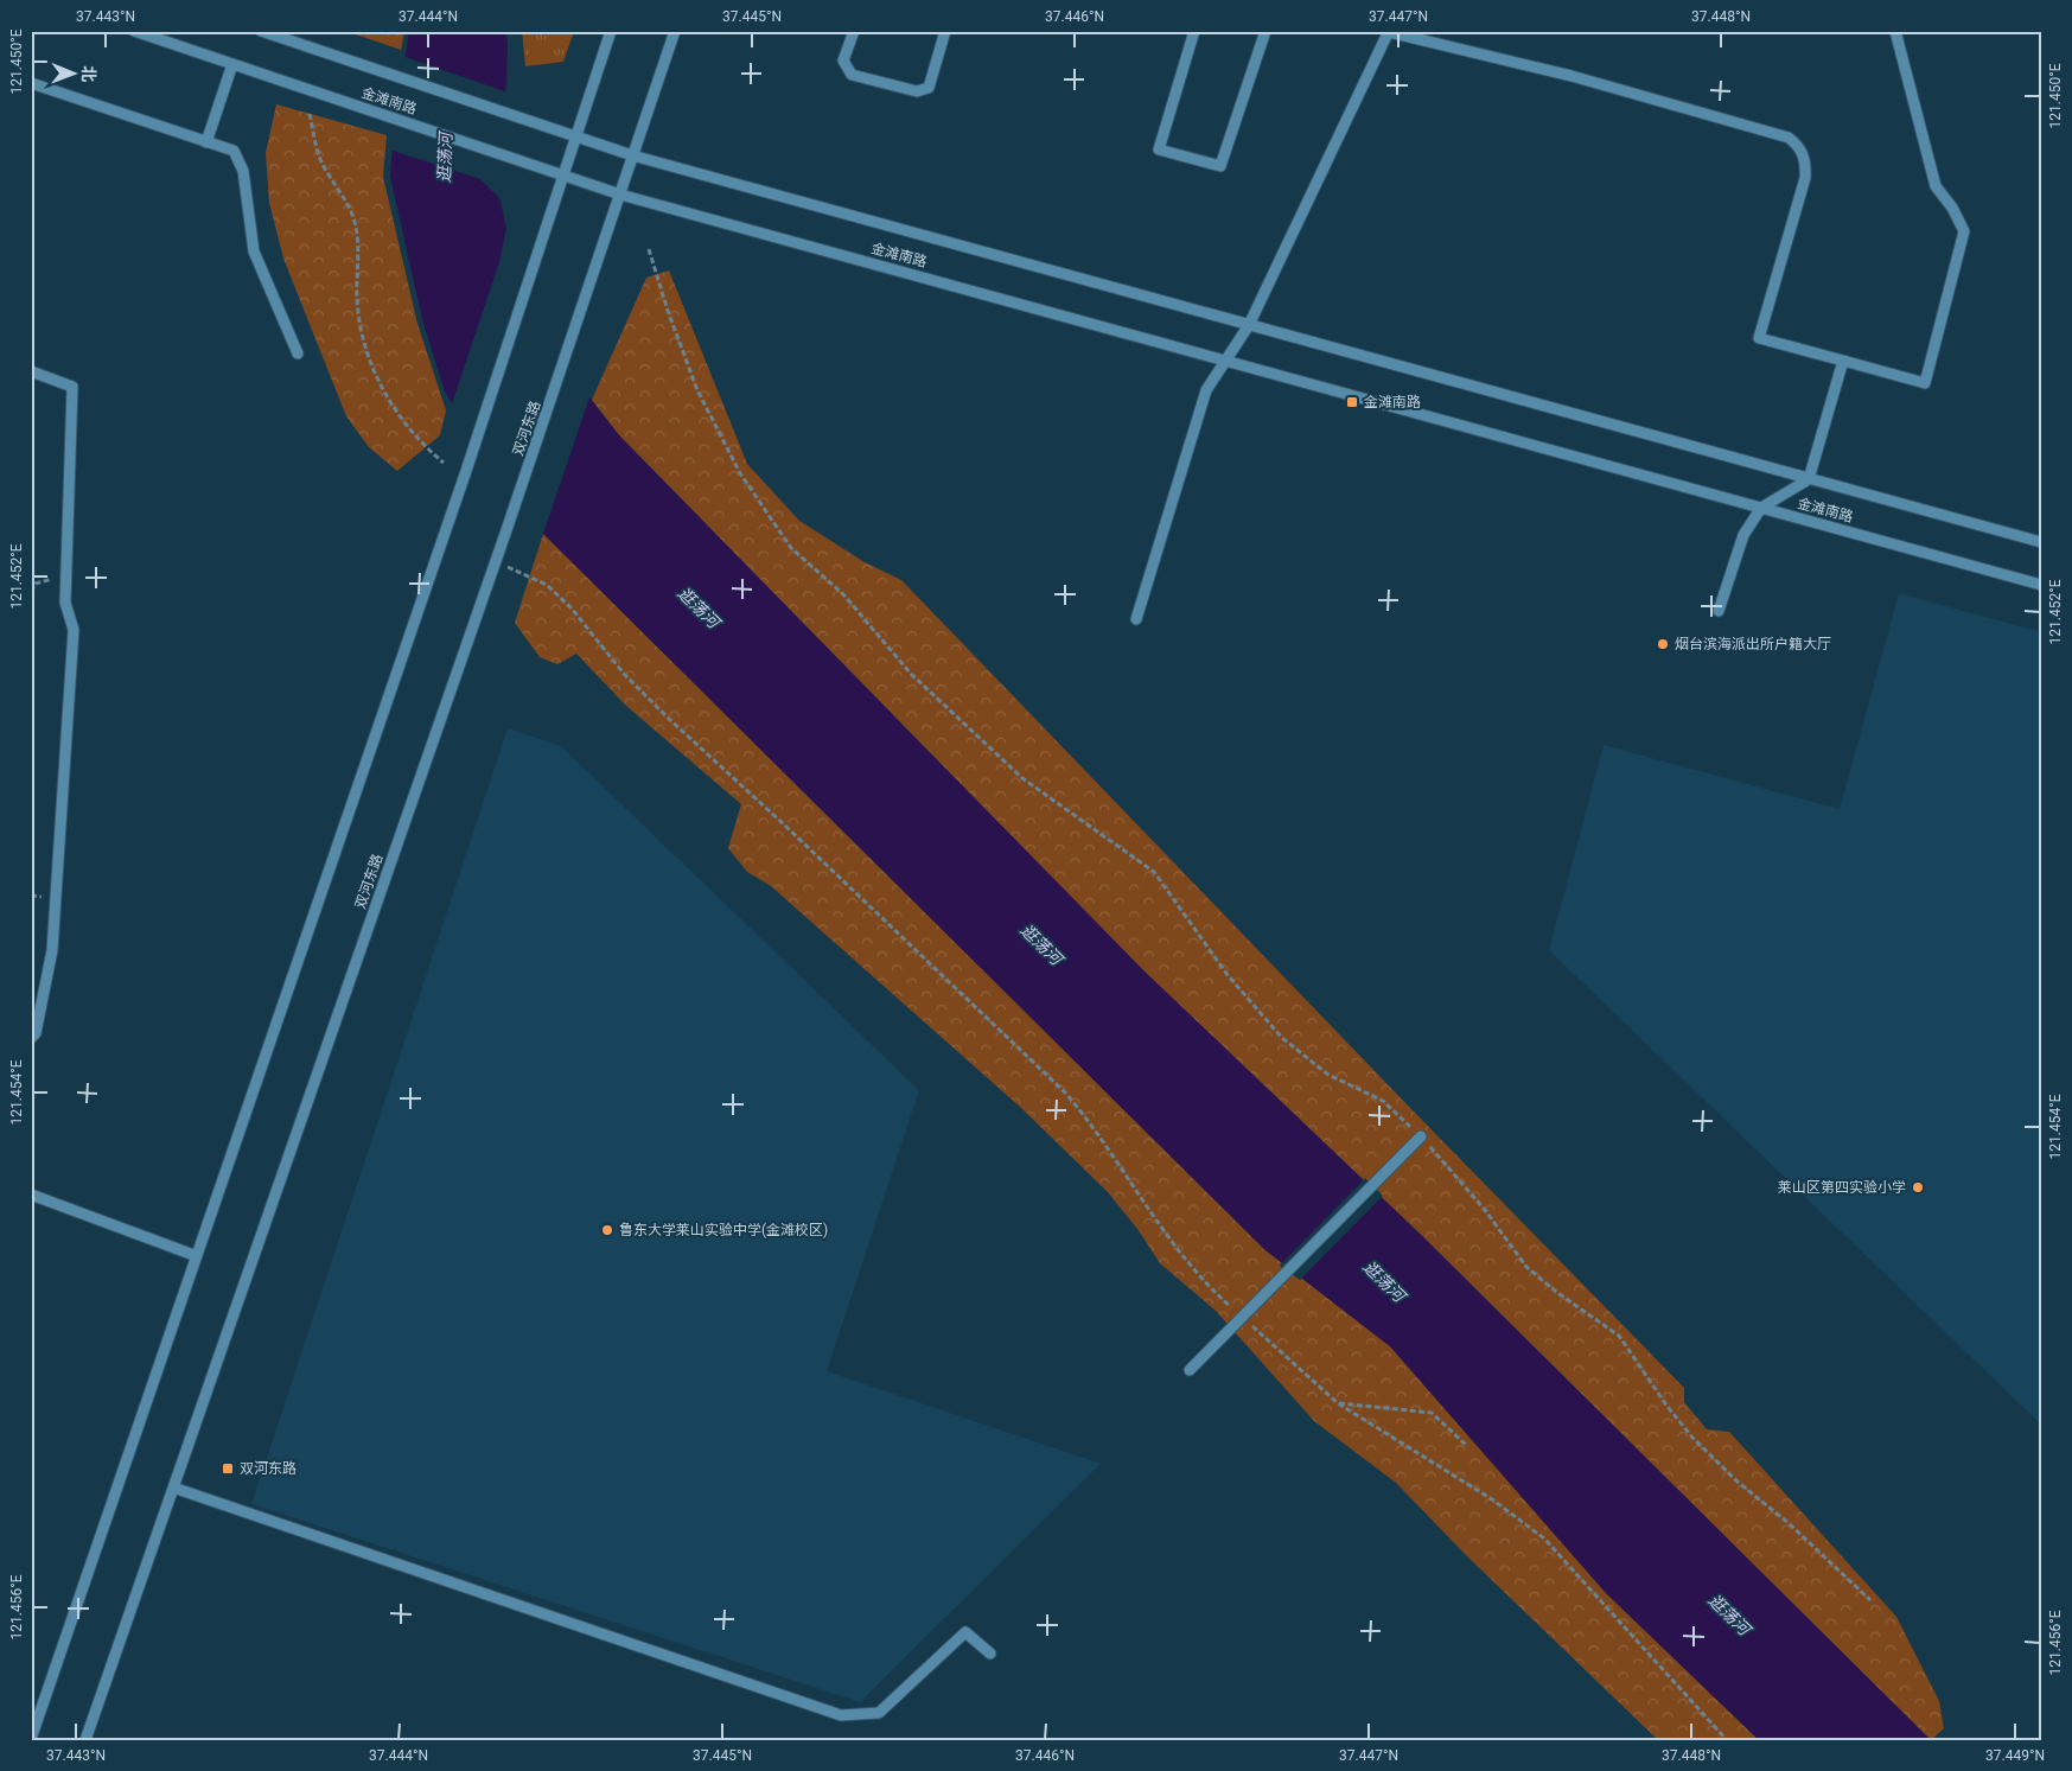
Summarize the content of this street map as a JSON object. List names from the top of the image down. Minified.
{"streets":{"street":["金滩南路","双河东路"]},"crossings":[["金滩南路","双河东路"]],"water":["逛荡河"],"places":{"transit":["金滩南路","双河东路"],"other":["烟台滨海派出所户籍大厅","莱山区第四实验小学","鲁东大学莱山实验中学(金滩校区)"]},"north":"right","coordinates":["37.443°N","37.444°N","37.445°N","37.446°N","37.447°N","37.448°N","121.450°E","121.452°E","121.454°E","121.456°E","37.449°N"]}
